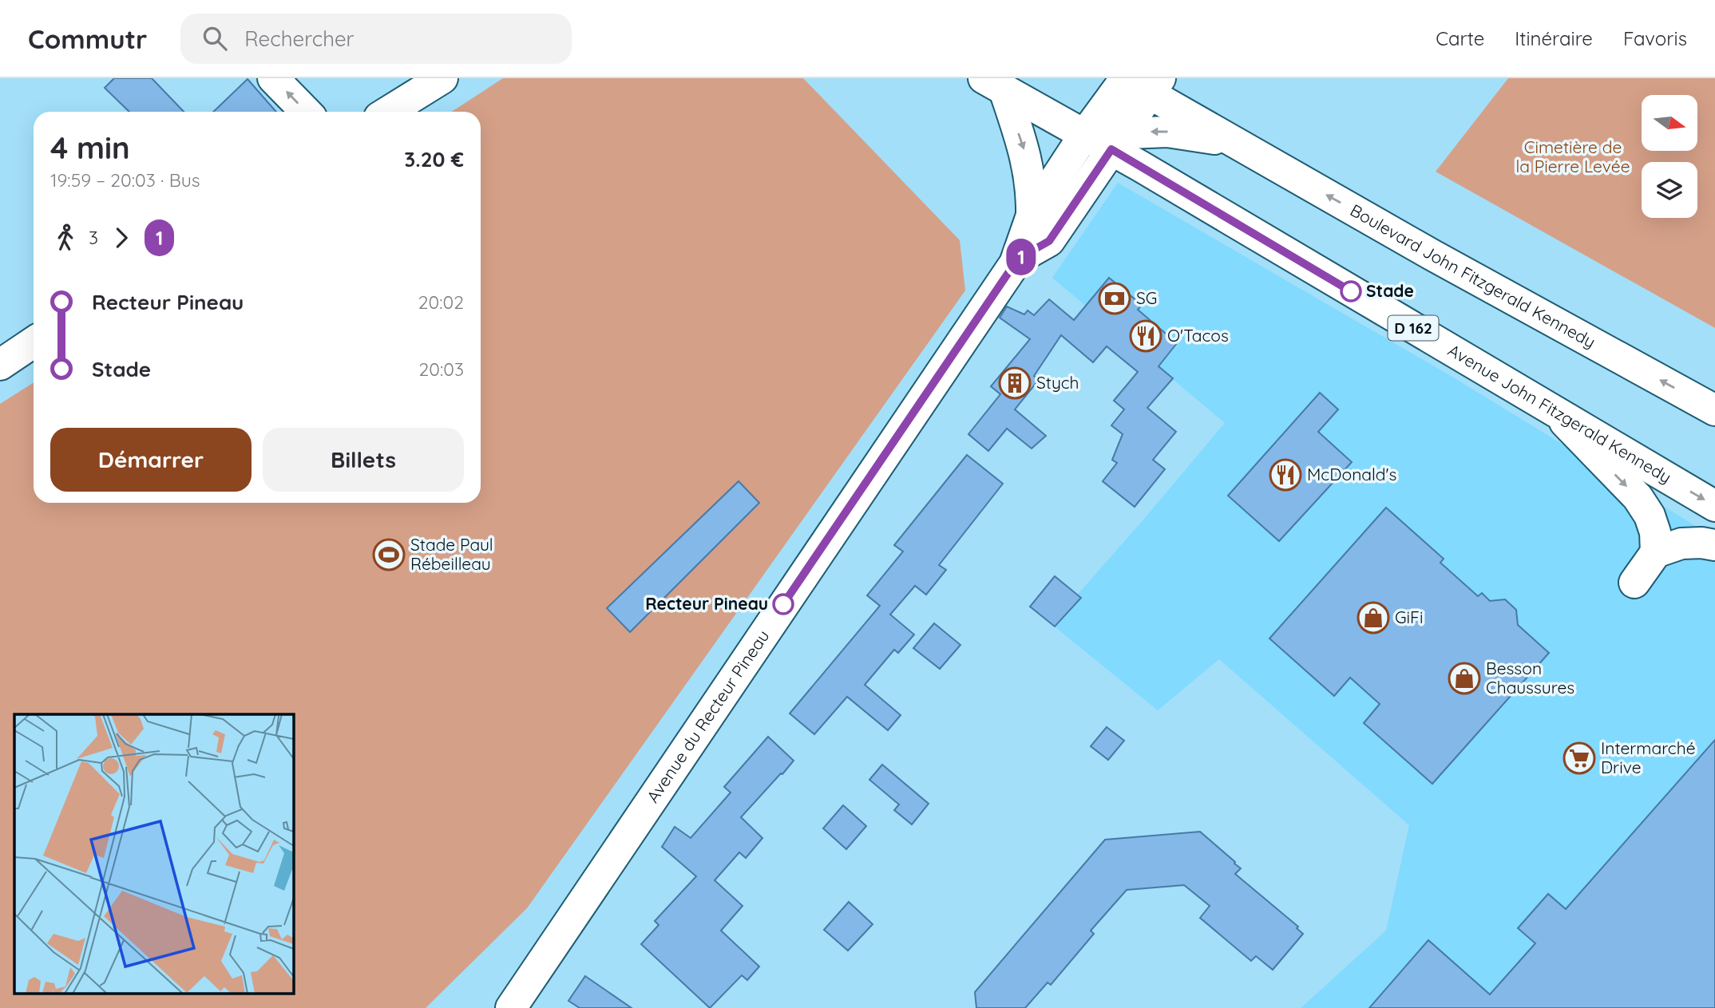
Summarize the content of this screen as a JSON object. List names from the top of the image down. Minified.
{"streets":{"main road":["Boulevard John Fitzgerald Kennedy","D 162","Avenue John Fitzgerald Kennedy","Avenue du Recteur Pineau"]},"crossings":[["Boulevard John Fitzgerald Kennedy","Avenue du Recteur Pineau"],["D 162","Avenue John Fitzgerald Kennedy"],["D 162","Avenue du Recteur Pineau"],["Avenue John Fitzgerald Kennedy","Avenue du Recteur Pineau"]],"one_way":["Boulevard John Fitzgerald Kennedy"],"parks":["Cimetière de la Pierre Levée"],"places":{"other":["Stade","Recteur Pineau"],"bank":["SG"],"restaurant":["O'Tacos","McDonald's"],"building":["Stych"],"sports":["Stade Paul Rébeilleau"],"shop":["GiFi","Besson Chaussures"],"supermarket":["Intermarché Drive"]},"lines":["bus line 1"],"north":"right","page":{"header":"Commutr","search":"Rechercher","nav":["Carte","Itinéraire","Favoris"],"on_map":"1","heading":["4 min","19:59 – 20:03 · Bus","3.20 €"],"legs":["3","1"],"list":[{"name":"Recteur Pineau","value":"20:02"},{"name":"Stade","value":"20:03"}],"buttons":["Démarrer","Billets"]}}
